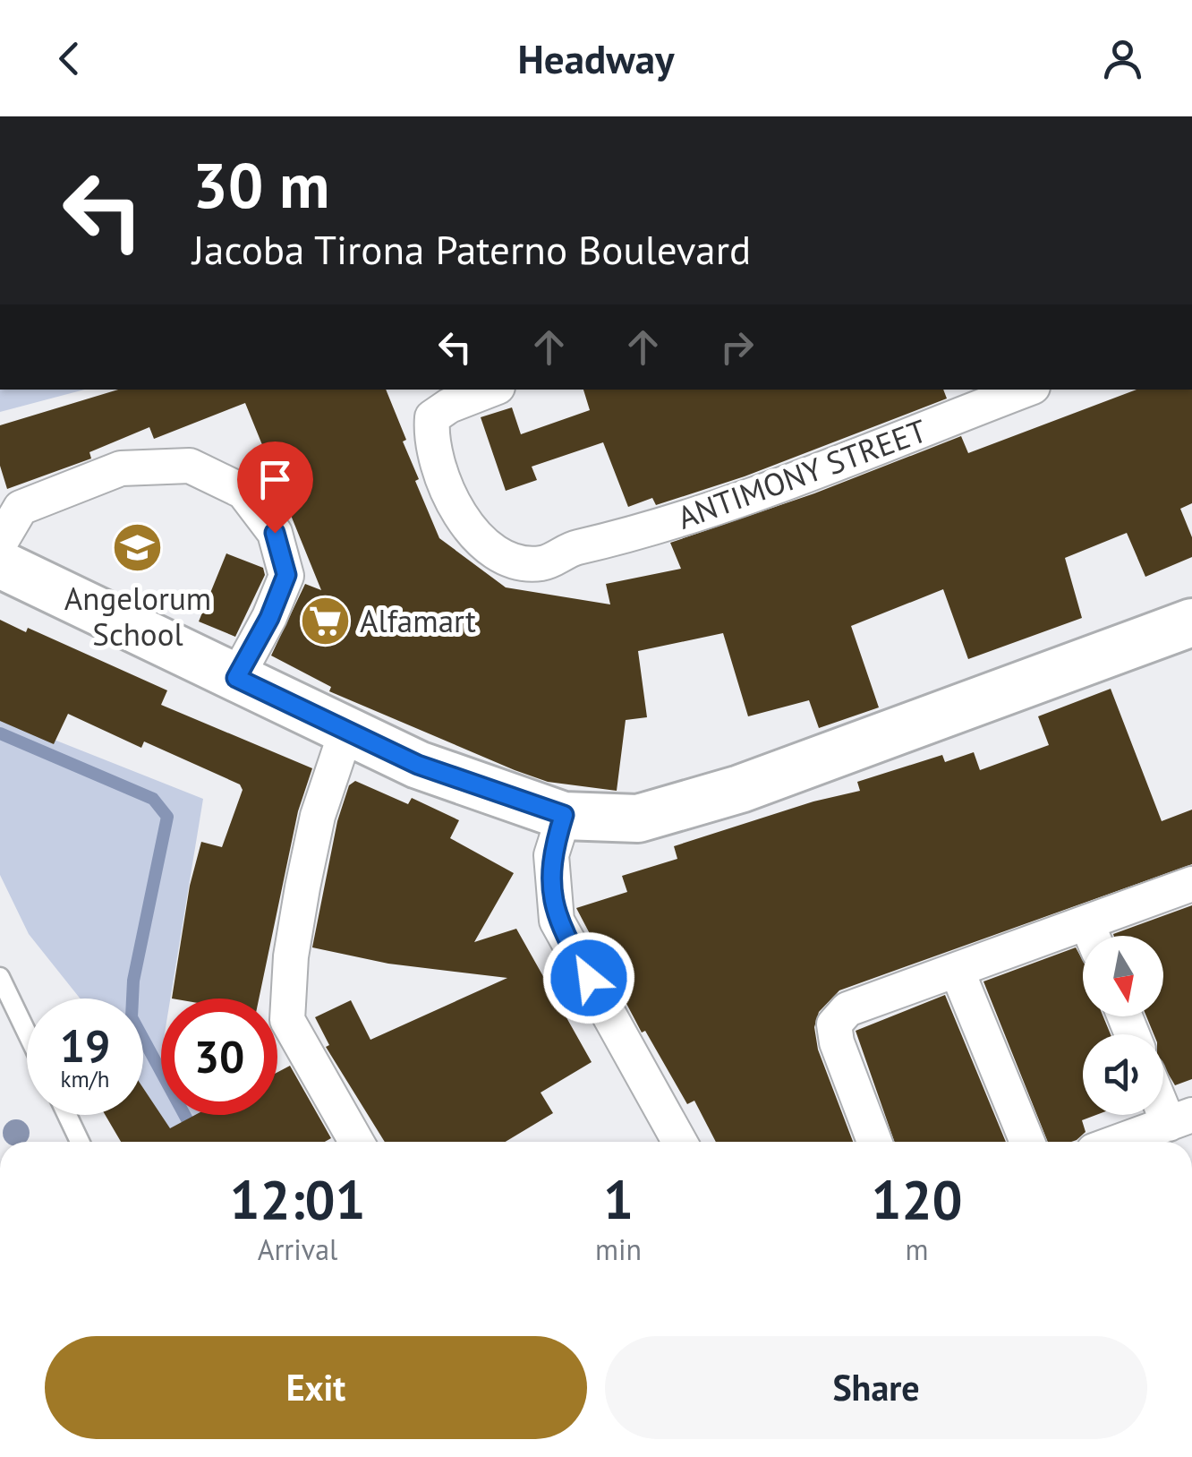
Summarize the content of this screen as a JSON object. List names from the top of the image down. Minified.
{"streets":{"street":["ANTIMONY STREET"]},"places":{"school or university":["Angelorum School"],"supermarket":["Alfamart"]},"north":"bottom","page":{"header":"Headway","turn":["30 m","Jacoba Tirona Paterno Boulevard"],"speed":"19 km/h","limit":"30","eta":["12:01","Arrival","1","min","120","m"],"buttons":["Exit","Share"]}}
